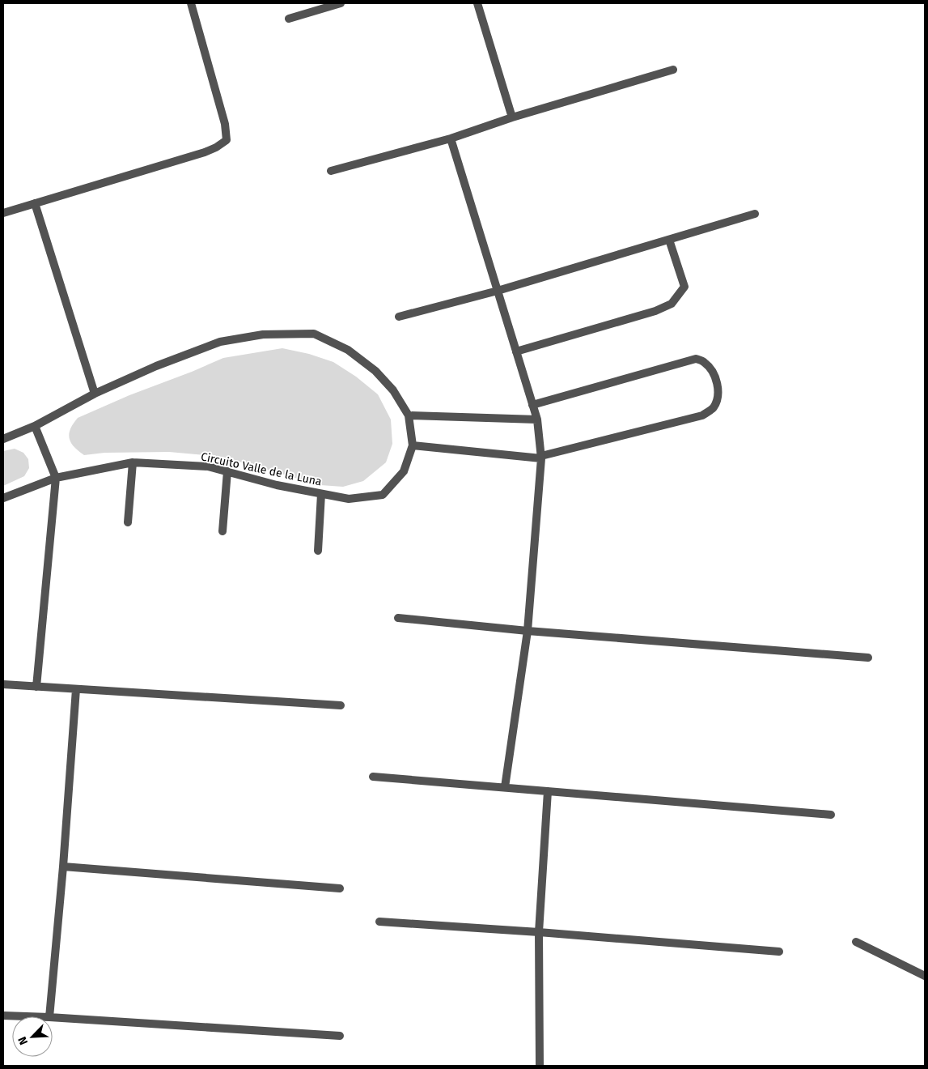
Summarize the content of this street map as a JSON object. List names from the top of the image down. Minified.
{"streets":{"street":["Circuito Valle de la Luna"]},"north":"bottom left"}
